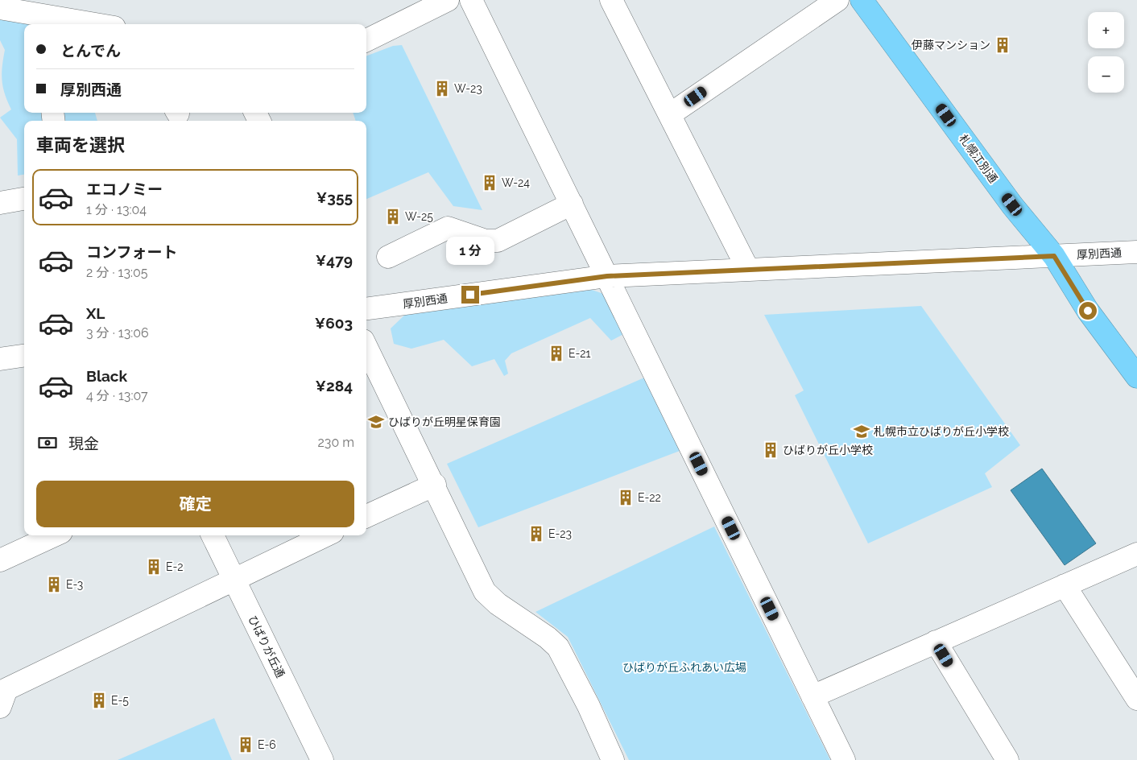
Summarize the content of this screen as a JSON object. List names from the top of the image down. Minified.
{"streets":{"highway":["札幌江別通"],"street":["厚別西通","ひばりが丘通"]},"crossings":[["札幌江別通","厚別西通"]],"parks":["ひばりが丘ふれあい広場"],"places":{"building":["伊藤マンション","W-23","W-24","W-25","E-21","ひばりが丘小学校","E-22","E-23","E-2","E-3","E-5","E-6"],"school or university":["ひばりが丘明星保育園","札幌市立ひばりが丘小学校"]},"page":{"map_buttons":["+","−"],"banner":["とんでん","厚別西通"],"heading":"車両を選択","list":[{"name":"エコノミー","note":"1 分 · 13:04","value":"¥355"},{"name":"コンフォート","note":"2 分 · 13:05","value":"¥479"},{"name":"XL","note":"3 分 · 13:06","value":"¥603"},{"name":"Black","note":"4 分 · 13:07","value":"¥284"}],"bubble":"1 分","pay":["現金","230 m"],"buttons":"確定"}}
